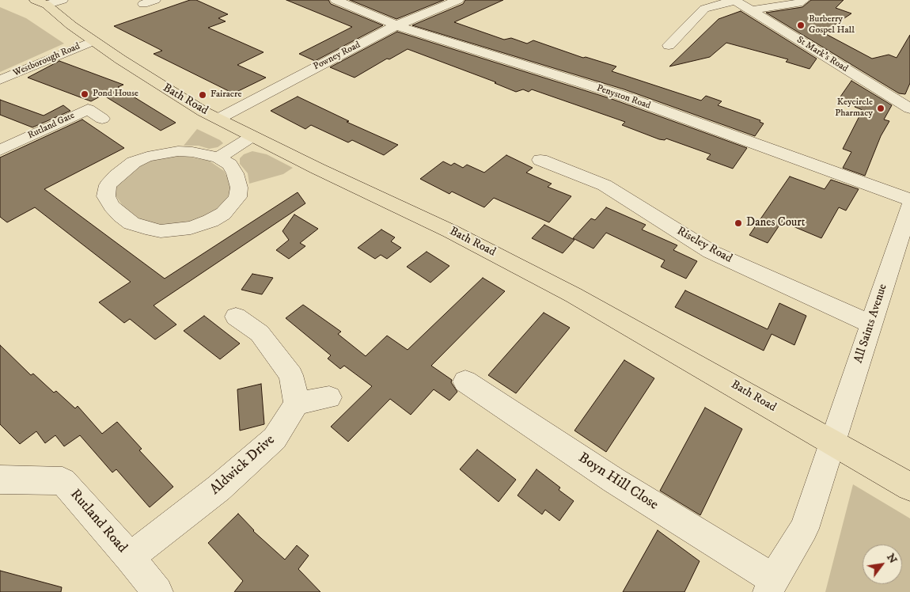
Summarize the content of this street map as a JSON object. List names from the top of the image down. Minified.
{"streets":{"main road":["Bath Road"],"street":["St Mark's Road","Powney Road","Westborough Road","Penyston Road","Rutland Gate","Riseley Road","All Saints Avenue","Aldwick Drive","Boyn Hill Close","Rutland Road"]},"crossings":[["Powney Road","Penyston Road"],["Powney Road","Bath Road"],["Westborough Road","Bath Road"],["Bath Road","All Saints Avenue"],["Riseley Road","All Saints Avenue"],["All Saints Avenue","Boyn Hill Close"],["Aldwick Drive","Rutland Road"]],"places":["Burberry Gospel Hall","Pond House","Fairacre","Keycircle Pharmacy","Danes Court"],"north":"top right"}
